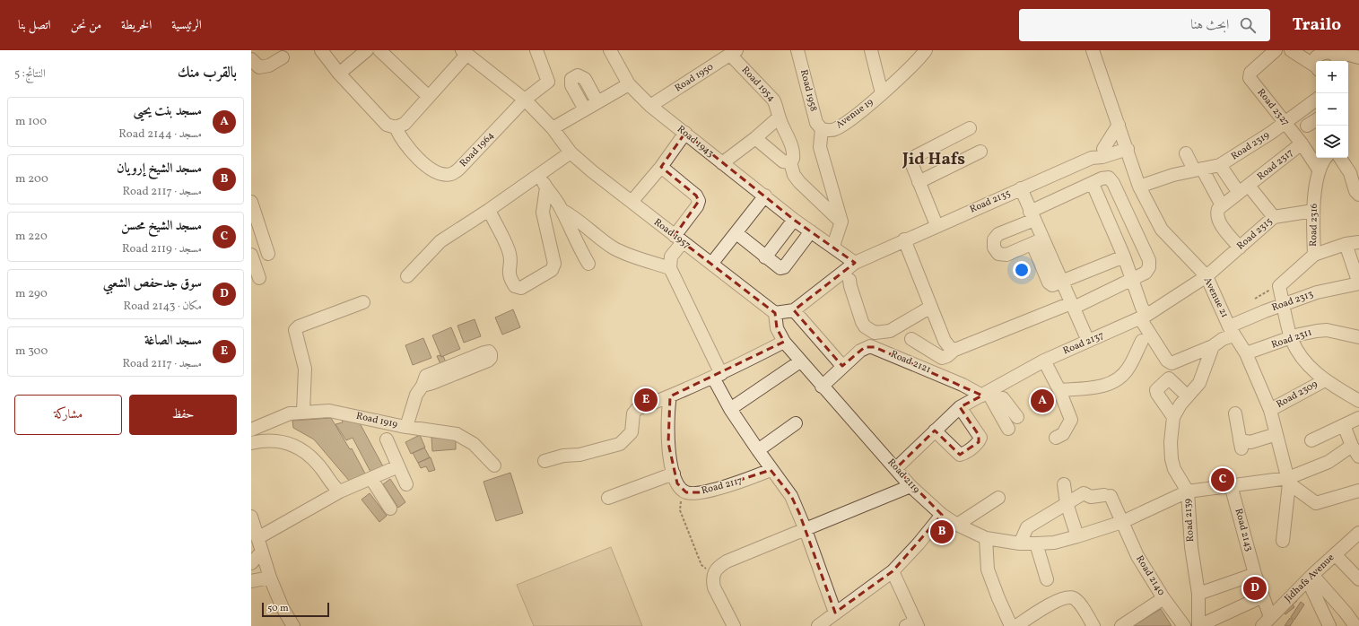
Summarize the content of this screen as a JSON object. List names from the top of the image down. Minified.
{"streets":{"street":["Road 1950","Road 1954","Road 1958","Road 2327","Avenue 19","Road 1943","Road 2319","Road 1964","Road 2317","Road 2135","Road 2316","Road 1957","Road 2315","Avenue 21","Road 2313","Road 2311","Road 2137","Road 2121","Road 2309","Road 1919","Road 2119","Road 2117","Road 2139","Road 2143","Road 2140","Jidhafs Avenue"]},"crossings":[["Road 1950","Road 1954"],["Road 1950","Road 1943"],["Road 1954","Avenue 19"],["Road 1958","Avenue 19"],["Road 2327","Road 2319"],["Road 2327","Road 2317"],["Road 2327","Road 2316"],["Road 1943","Road 2135"],["Road 2319","Road 2317"],["Road 2319","Avenue 21"],["Road 1964","Road 1957"],["Road 2317","Road 2315"],["Road 2135","Avenue 21"],["Road 2316","Road 2315"],["Road 1957","Road 2119"],["Road 2315","Avenue 21"],["Road 2315","Road 2137"],["Avenue 21","Road 2313"],["Avenue 21","Road 2311"],["Avenue 21","Road 2137"],["Avenue 21","Road 2309"],["Avenue 21","Road 2119"],["Road 2137","Road 2121"],["Road 2137","Road 2119"],["Road 2121","Road 2119"],["Road 2119","Road 2139"],["Road 2119","Road 2143"],["Road 2119","Road 2140"],["Road 2143","Jidhafs Avenue"]],"districts":["Jid Hafs"],"scale_bar":"50 m","page":{"header":"Trailo","search":"ابحث هنا","nav":["الرئيسية","الخريطة","من نحن","اتصل بنا"],"heading":["بالقرب منك","النتائج: 5"],"map_buttons":["+","−"],"list":[{"mark":"A","name":"مسجد بنت يحيى","note":"مسجد · Road 2144","value":"100 m"},{"mark":"B","name":"مسجد الشيخ إرويان","note":"مسجد · Road 2117","value":"200 m"},{"mark":"C","name":"مسجد الشيخ محسن","note":"مسجد · Road 2119","value":"220 m"},{"mark":"D","name":"سوق جدحفص الشعبي","note":"مكان · Road 2143","value":"290 m"},{"mark":"E","name":"مسجد الصاغة","note":"مسجد · Road 2117","value":"300 m"}],"buttons":["حفظ","مشاركة"],"pins":["E","A","C","B","D"],"scale":"50 m"}}
